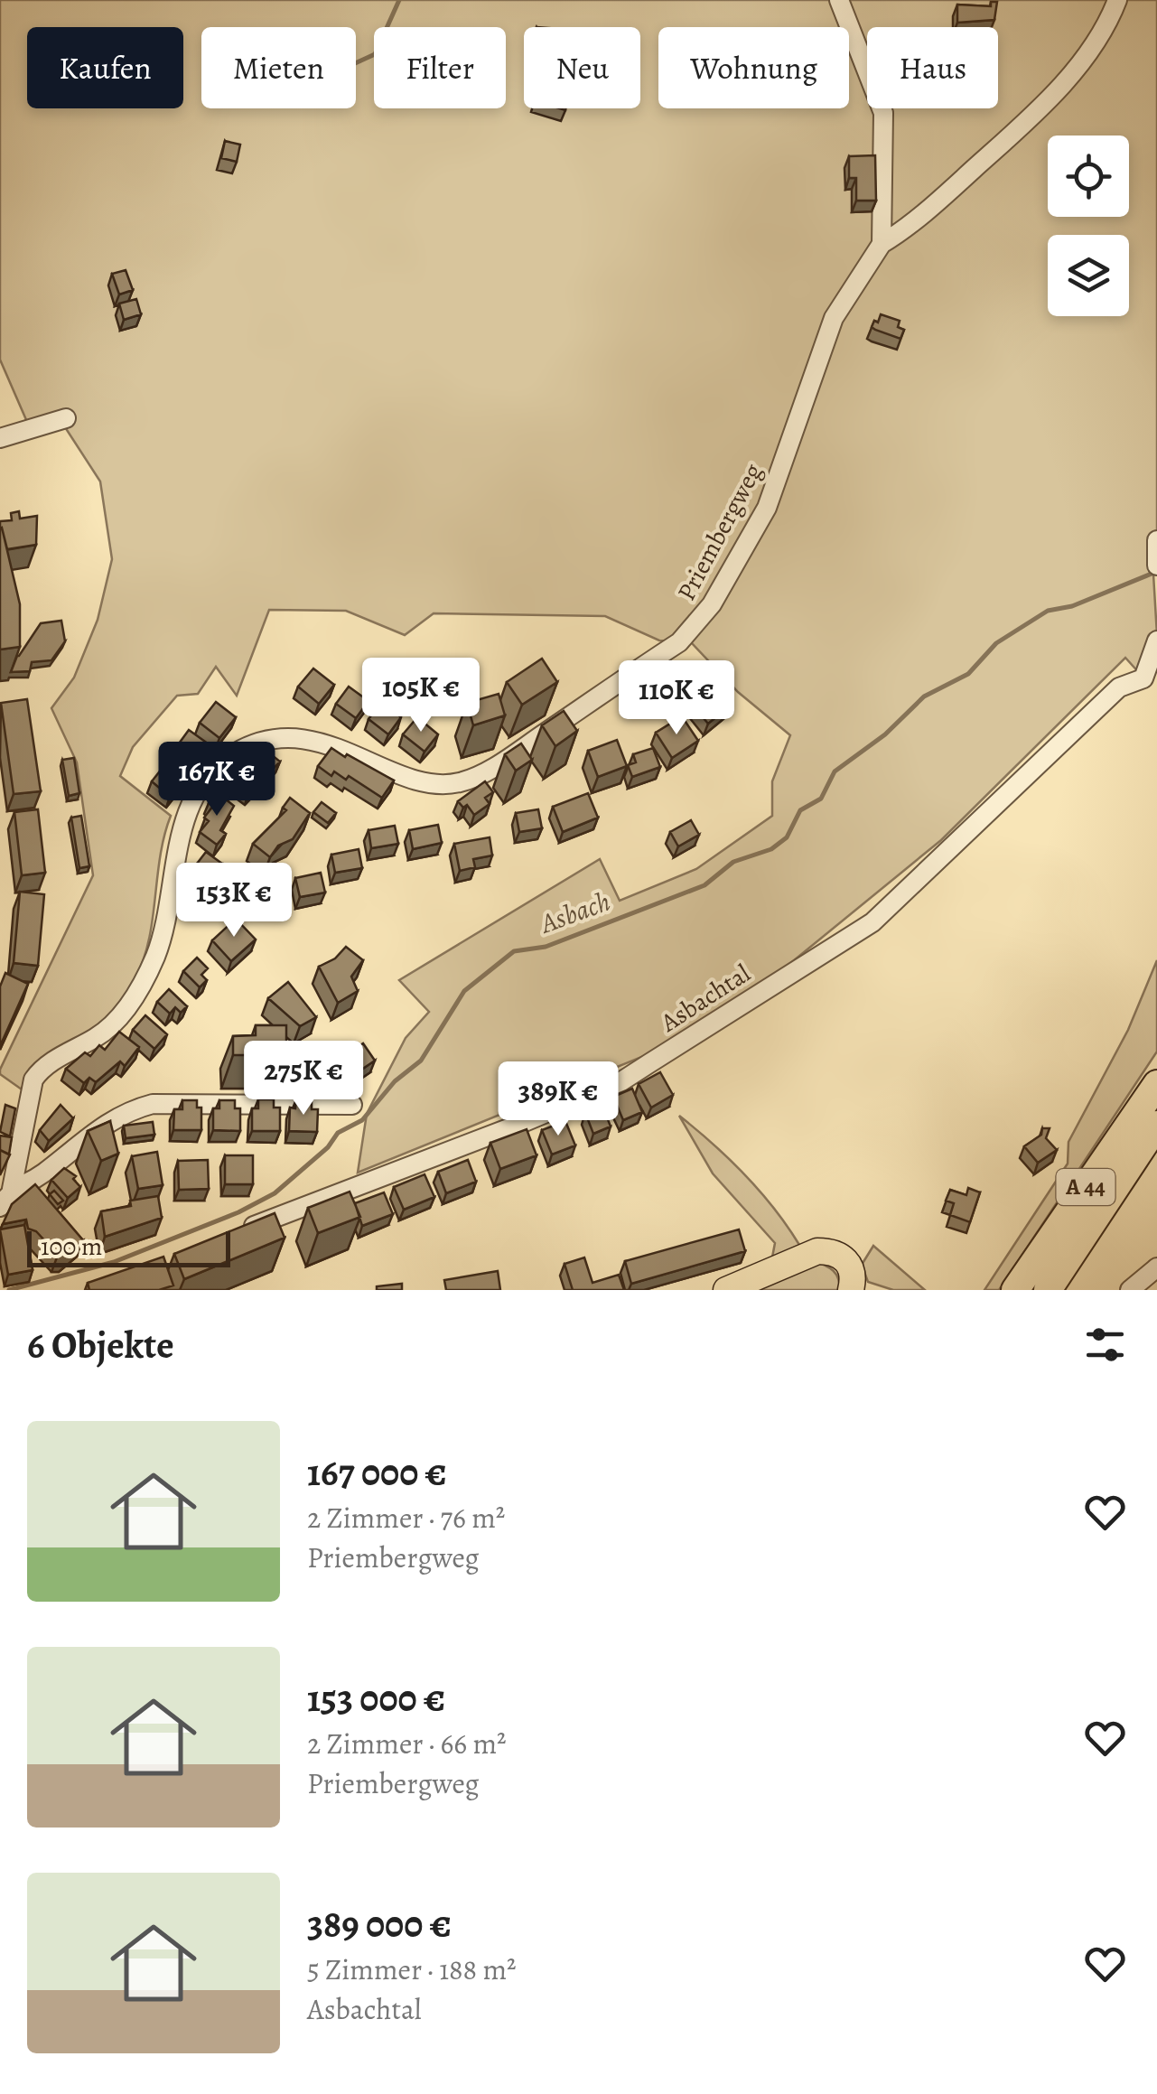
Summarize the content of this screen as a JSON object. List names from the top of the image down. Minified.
{"streets":{"highway":["A 44"],"street":["Priembergweg","Asbachtal"]},"water":["Asbach"],"scale_bar":"100 m","page":{"chip":["Kaufen","Mieten","Filter","Neu","Wohnung","Haus"],"price":["105K €","110K €","167K €","153K €","275K €","389K €"],"scale":"100 m","heading":"6 Objekte","list":[{"name":"167 000 €","note":"2 Zimmer · 76 m² · Priembergweg"},{"name":"153 000 €","note":"2 Zimmer · 66 m² · Priembergweg"},{"name":"389 000 €","note":"5 Zimmer · 188 m² · Asbachtal"}]}}
